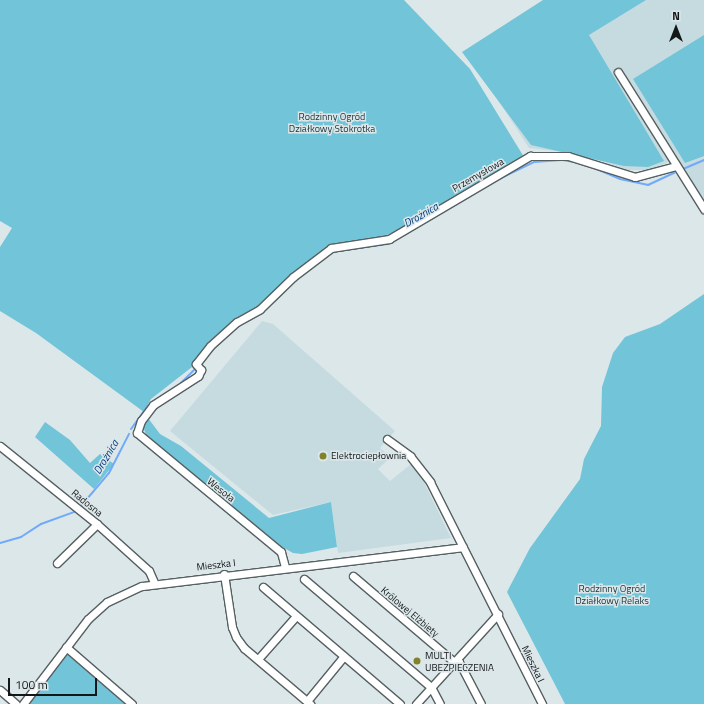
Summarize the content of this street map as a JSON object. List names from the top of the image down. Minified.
{"streets":{"street":["Przemysłowa","Wesoła","Radosna","Mieszka I","Królowej Elżbiety"]},"crossings":[["Przemysłowa","Wesoła"],["Wesoła","Mieszka I"],["Radosna","Mieszka I"]],"water":["Drożnica"],"parks":["Rodzinny Ogród Działkowy Stokrotka","Rodzinny Ogród Działkowy Relaks"],"places":["Elektrociepłownia","MULTI UBEZPIECZENIA"],"scale_bar":"100 m","north":"top"}
